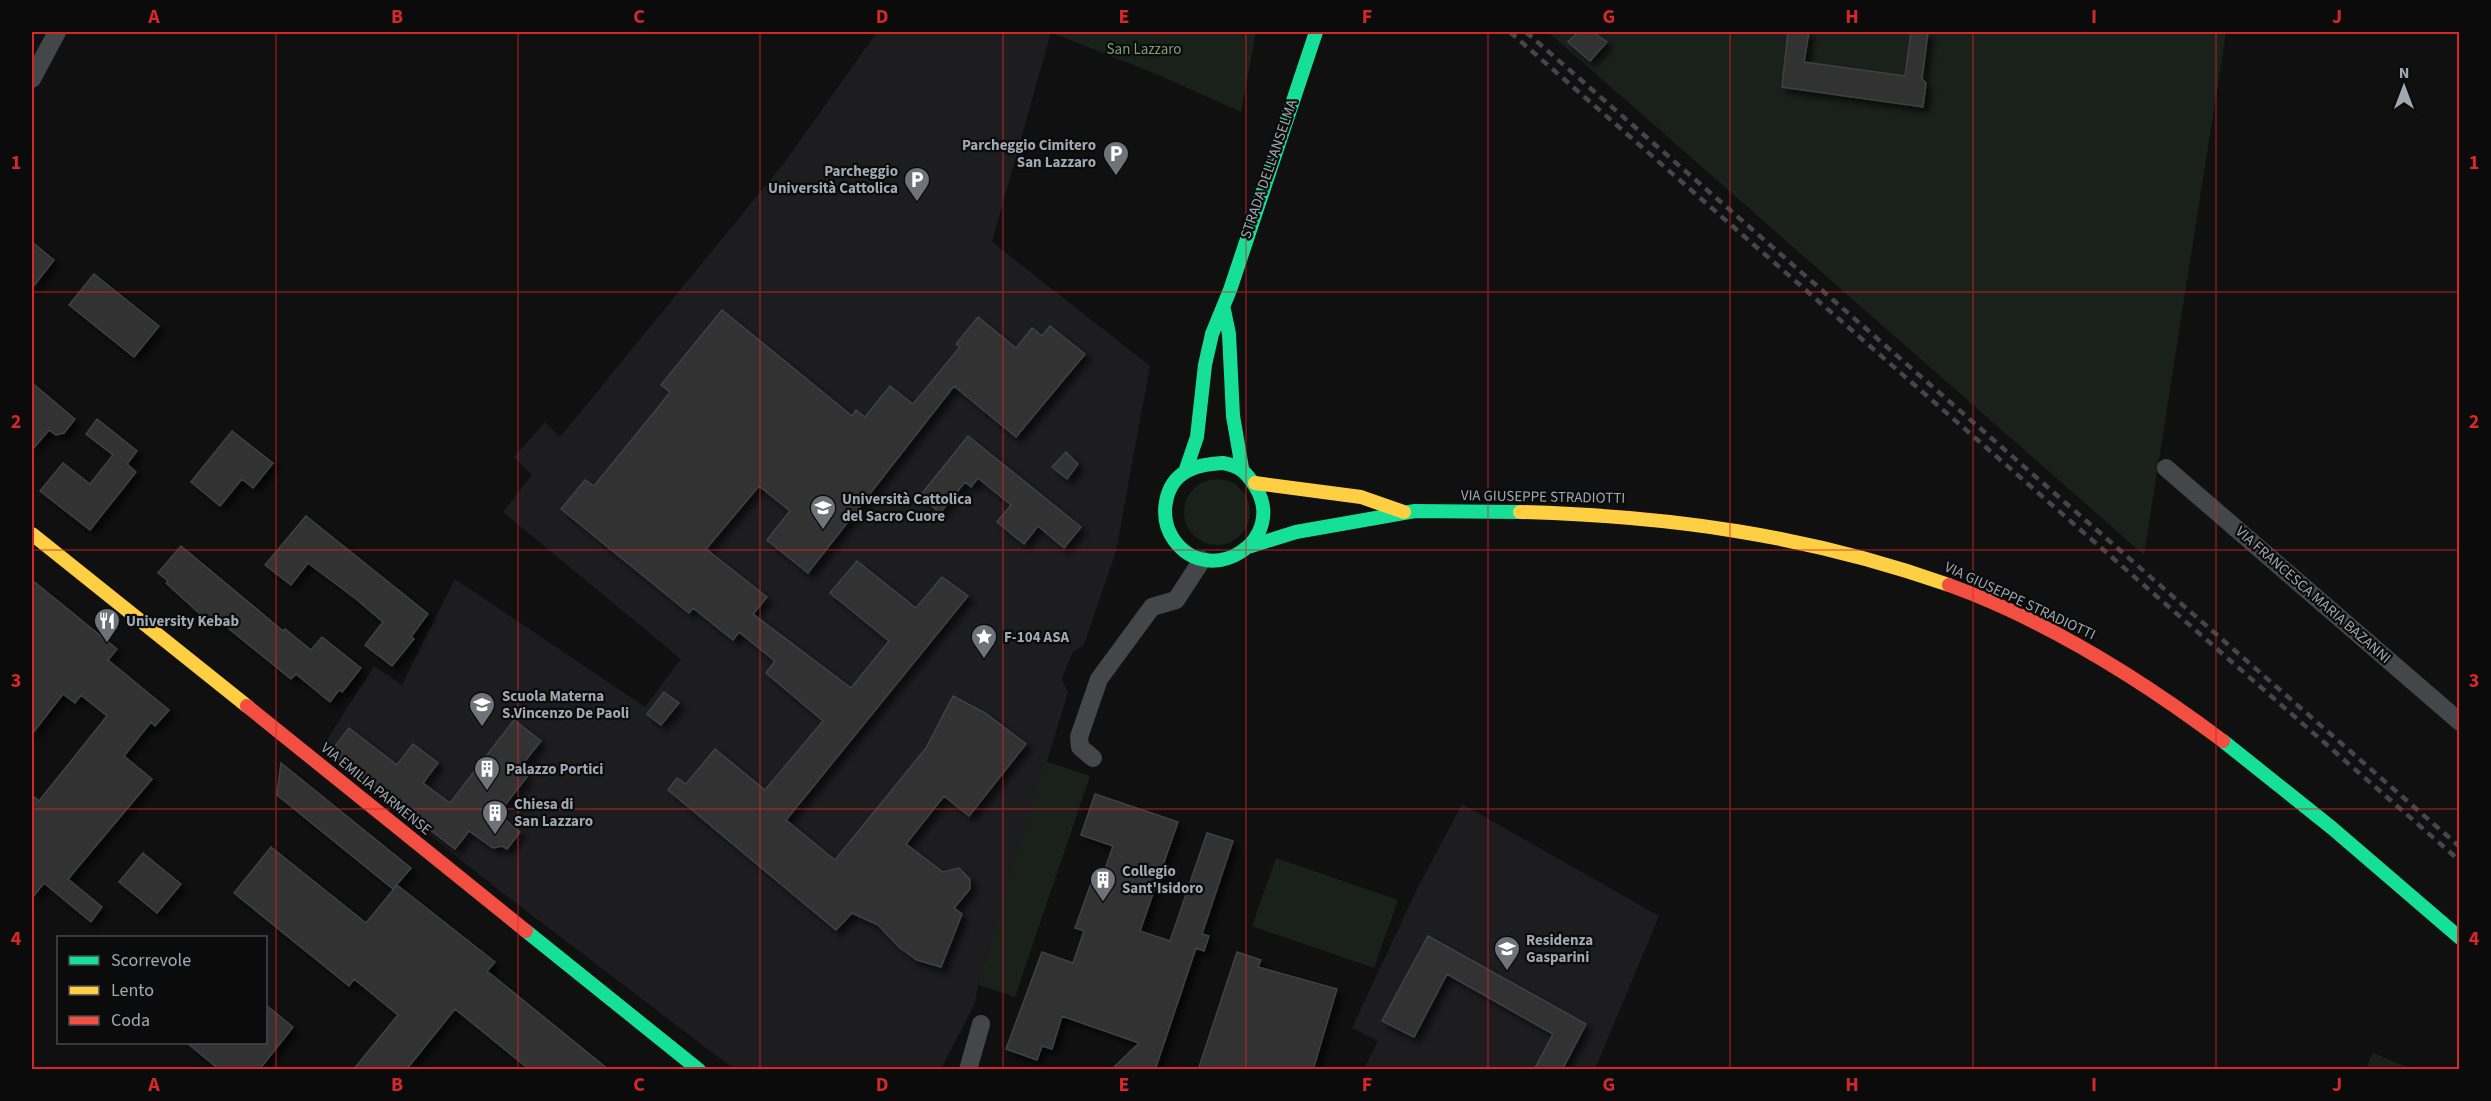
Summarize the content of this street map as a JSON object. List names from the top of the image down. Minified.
{"streets":{"main road":["STRADA DELL'ANSELMA","VIA GIUSEPPE STRADIOTTI","VIA EMILIA PARMENSE"],"street":["VIA FRANCESCA MARIA BAZANNI"]},"crossings":[["STRADA DELL'ANSELMA","VIA GIUSEPPE STRADIOTTI"]],"parks":["San Lazzaro"],"places":{"parking":["Parcheggio Cimitero San Lazzaro","Parcheggio Università Cattolica"],"school or university":["Università Cattolica del Sacro Cuore","Scuola Materna S.Vincenzo De Paoli","Residenza Gasparini"],"restaurant":["University Kebab"],"place":["F-104 ASA"],"building":["Palazzo Portici","Chiesa di San Lazzaro","Collegio Sant'Isidoro"]},"legend":["Scorrevole","Lento","Coda"],"north":"top","grid":{"columns":["A","B","C","D","E","F","G","H","I","J"],"rows":["1","2","3","4"]}}
